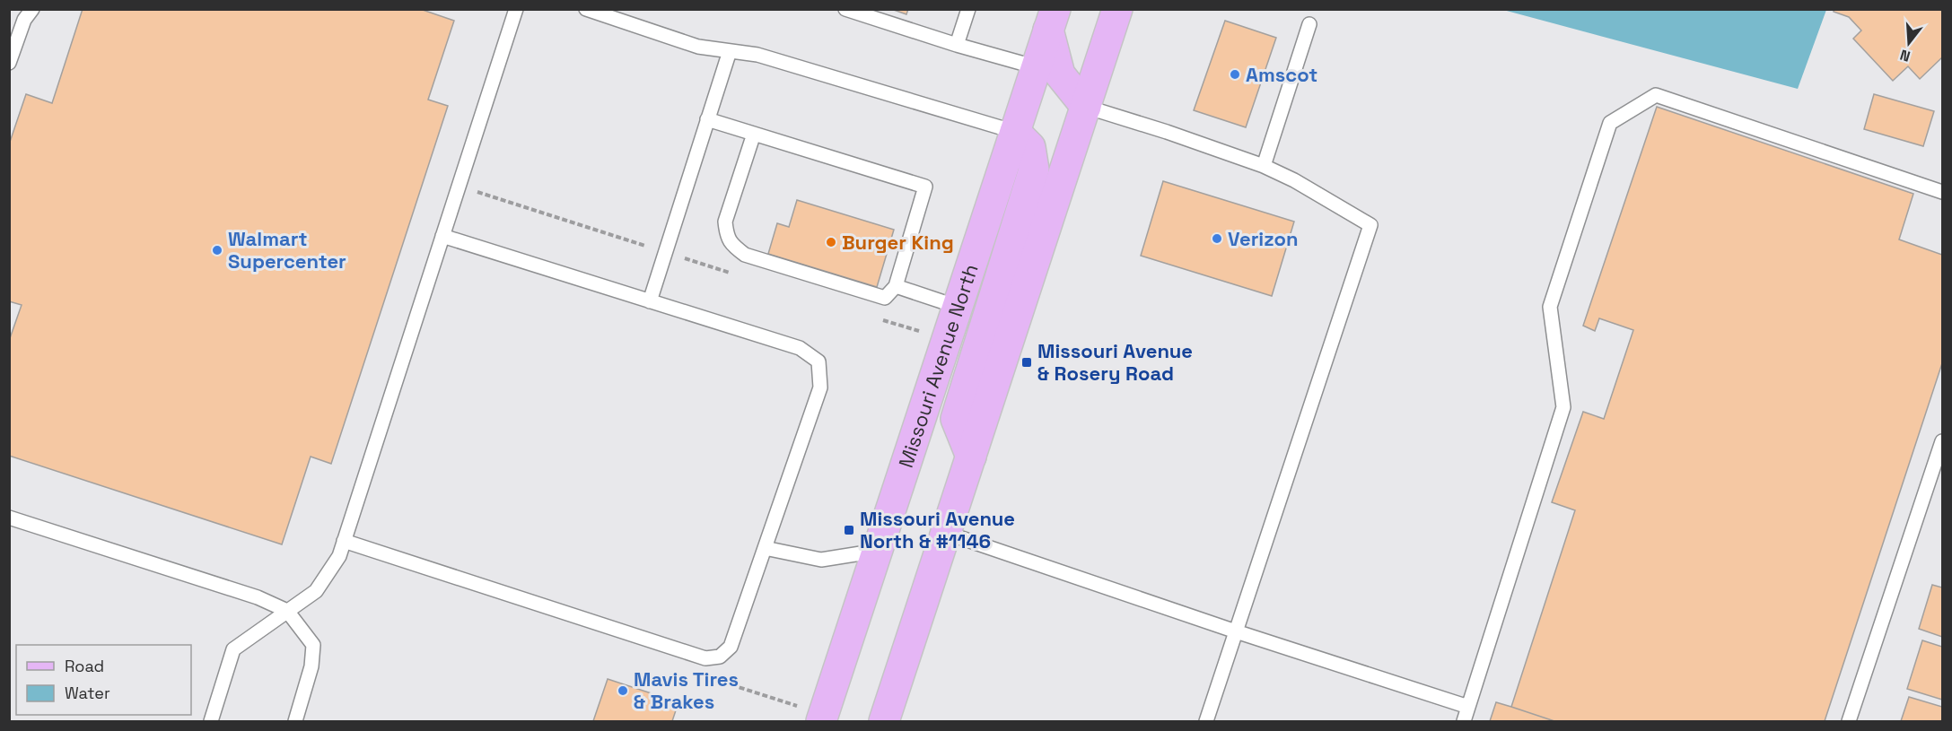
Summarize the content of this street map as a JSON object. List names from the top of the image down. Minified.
{"streets":{"main road":["Missouri Avenue North"]},"places":{"other":["Amscot","Verizon","Burger King","Walmart Supercenter","Mavis Tires & Brakes"],"transit":["Missouri Avenue & Rosery Road","Missouri Avenue North & #1146"]},"legend":["Road","Water"],"north":"bottom"}
